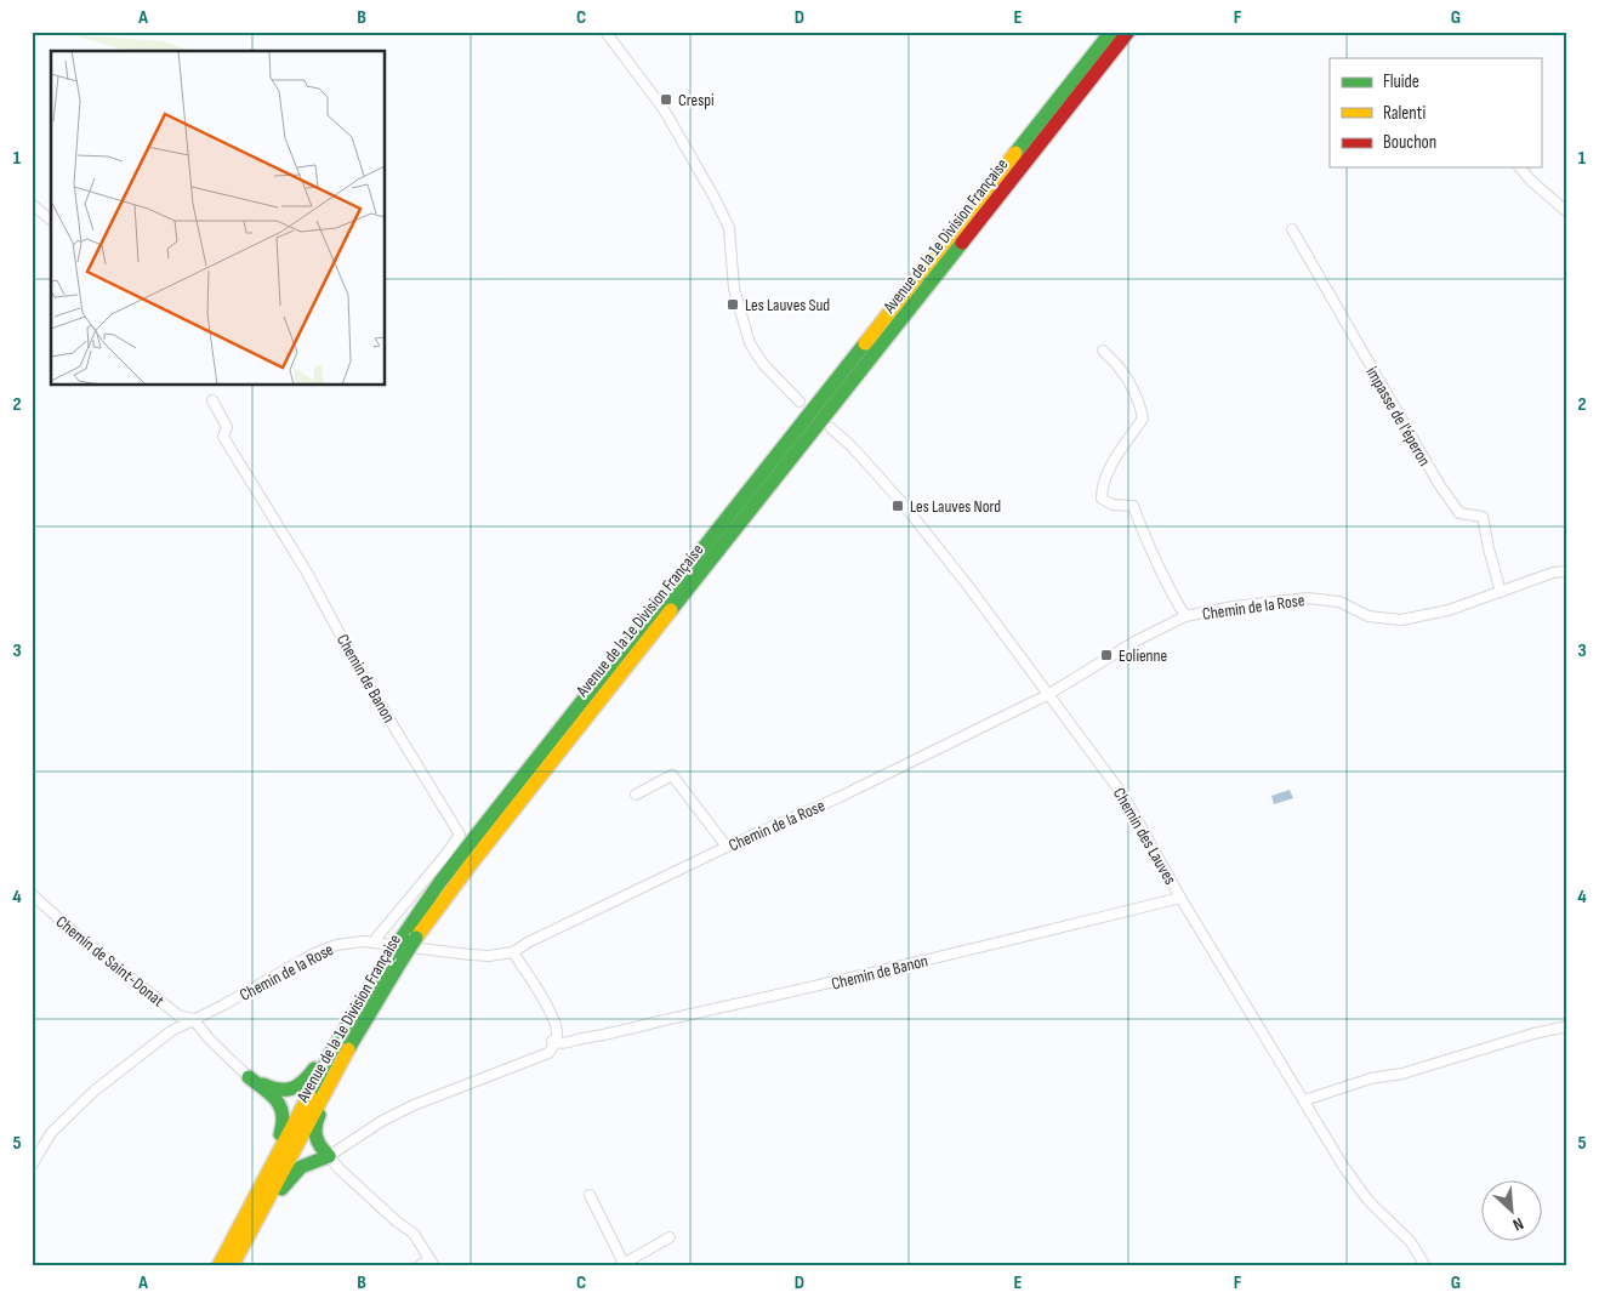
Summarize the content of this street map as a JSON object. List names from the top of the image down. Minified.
{"streets":{"highway":["Avenue de la 1e Division Française"],"street":["impasse de l'éperon","Chemin de la Rose","Chemin de Banon","Chemin des Lauves","Chemin de Saint-Donat"]},"crossings":[["impasse de l'éperon","Chemin de la Rose"],["Chemin de la Rose","Chemin de Banon"],["Chemin de la Rose","Chemin des Lauves"],["Chemin de la Rose","Chemin de Saint-Donat"],["Chemin de Banon","Chemin des Lauves"]],"places":{"transit":["Crespi","Les Lauves Sud","Les Lauves Nord","Eolienne"]},"legend":["Fluide","Ralenti","Bouchon"],"north":"bottom right","grid":{"columns":["A","B","C","D","E","F","G"],"rows":["1","2","3","4","5"]}}
